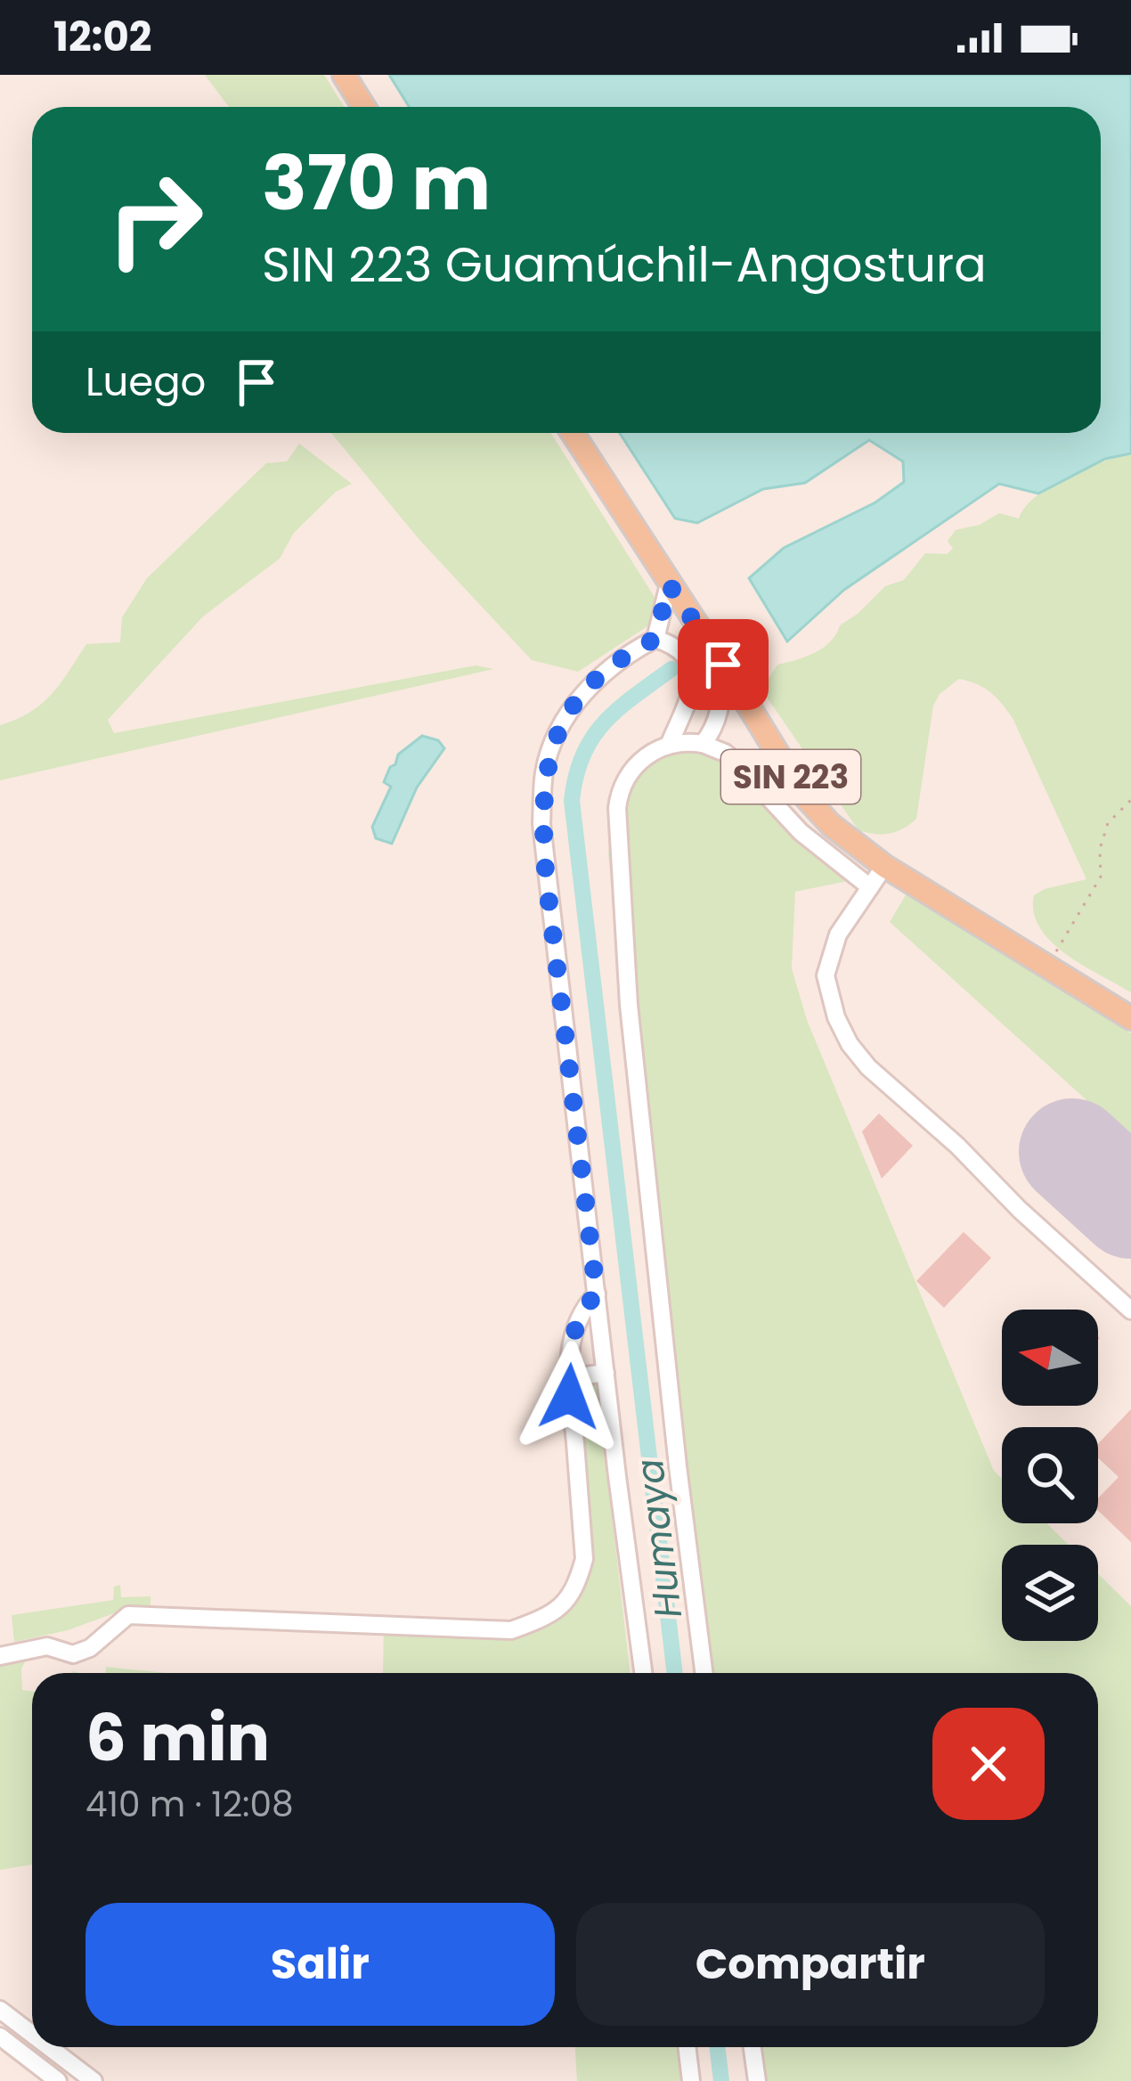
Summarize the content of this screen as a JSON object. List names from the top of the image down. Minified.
{"streets":{"main road":["SIN 223"]},"water":["Humaya"],"north":"left","page":{"status":"12:02","turn":["370 m","SIN 223 Guamúchil-Angostura"],"then":"Luego","heading":["6 min","410 m · 12:08"],"buttons":["Salir","Compartir"]}}
